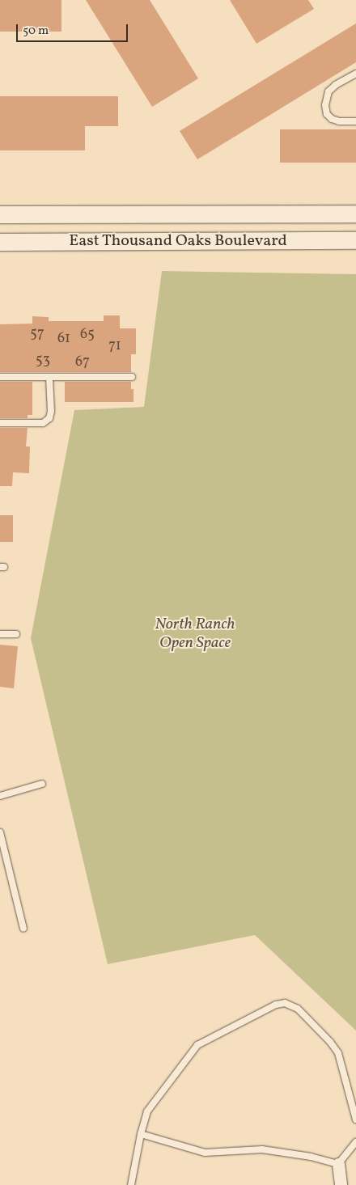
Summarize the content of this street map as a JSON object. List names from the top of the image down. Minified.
{"streets":{"main road":["East Thousand Oaks Boulevard"]},"parks":["North Ranch Open Space"],"house_numbers":["57","65","61","71","53","67"],"scale_bar":"50 m"}
